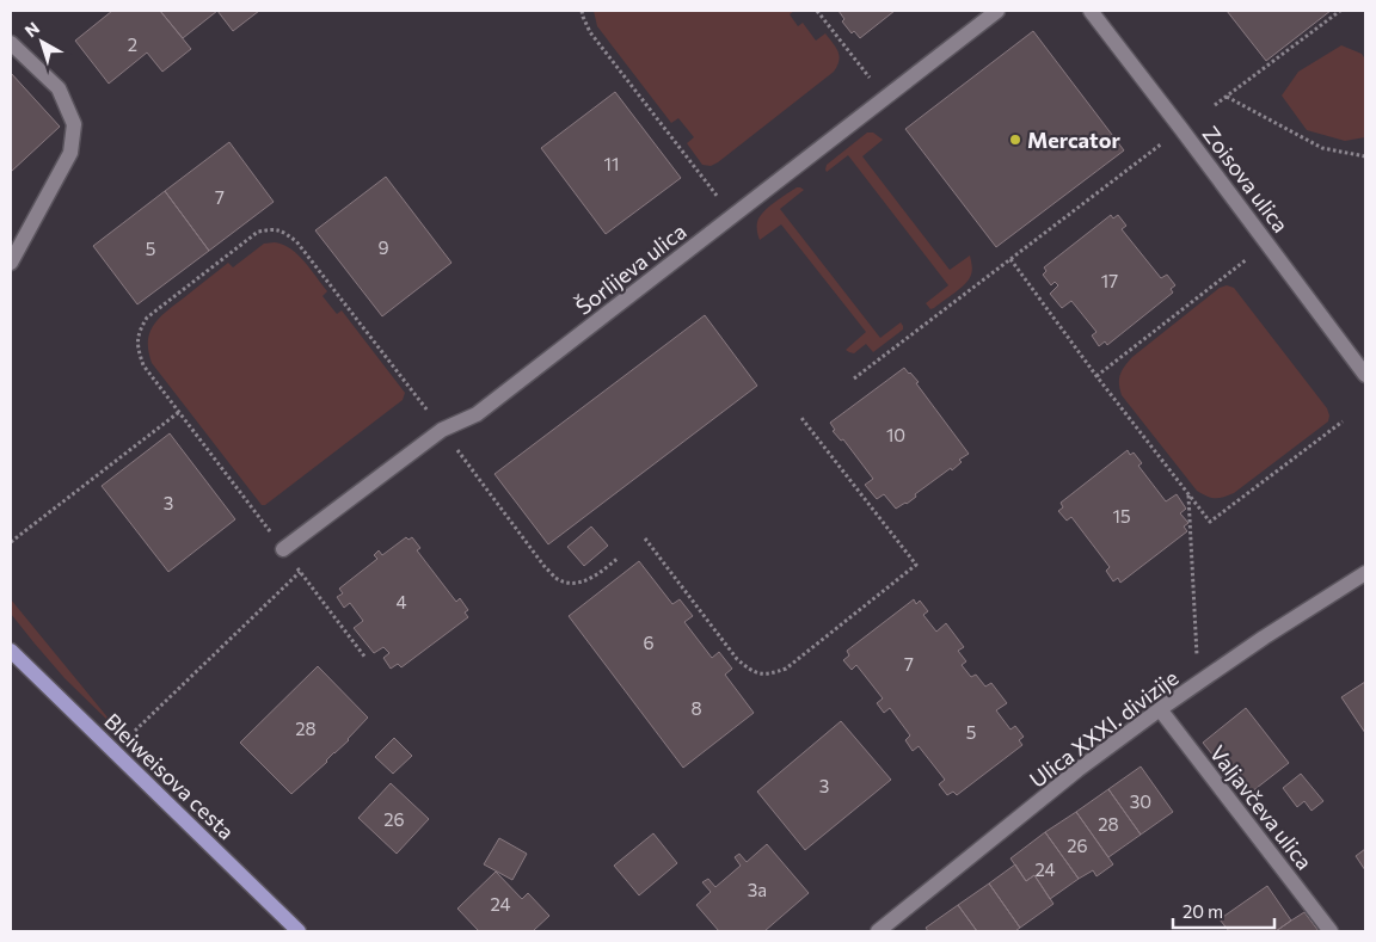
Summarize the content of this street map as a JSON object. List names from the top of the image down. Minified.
{"streets":{"main road":["Bleiweisova cesta"],"street":["Zoisova ulica","Šorlijeva ulica","Ulica XXXI. divizije","Valjavčeva ulica"]},"crossings":[["Ulica XXXI. divizije","Valjavčeva ulica"]],"places":["Mercator"],"house_numbers":["2","11","7","9","5","17","10","3","15","4","6","7","8","28","5","3","30","26","28","26","24","3a","24"],"scale_bar":"20 m","north":"top left"}
